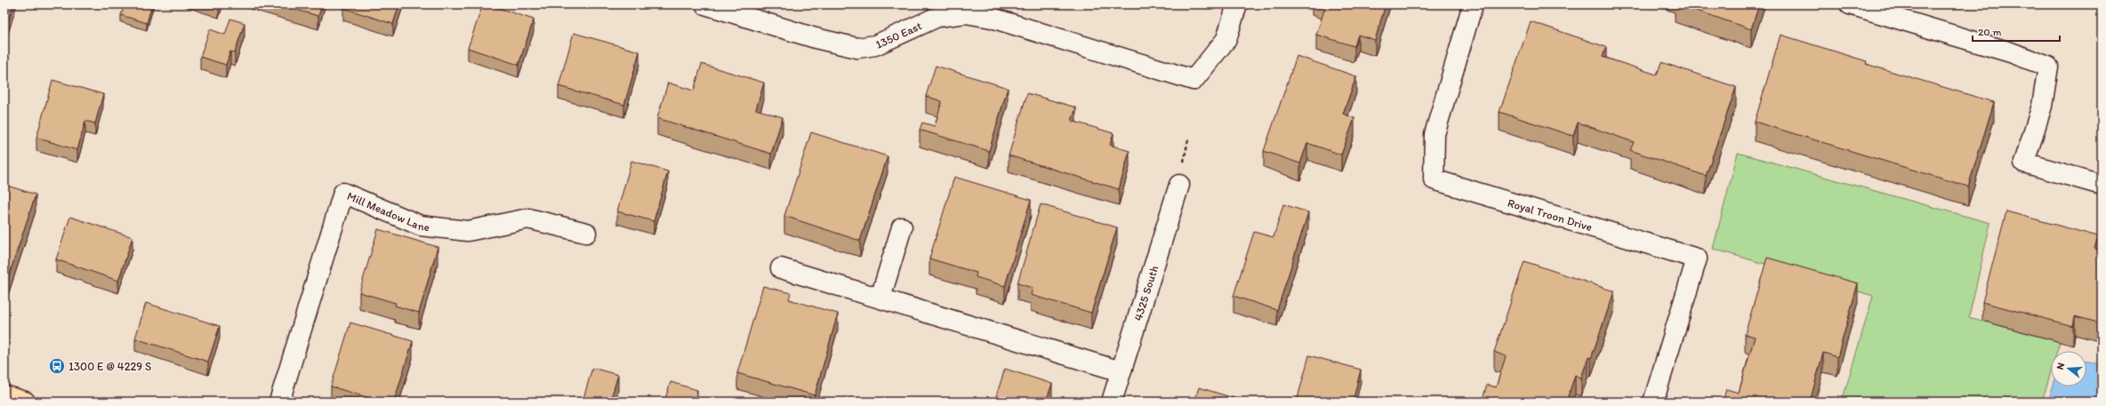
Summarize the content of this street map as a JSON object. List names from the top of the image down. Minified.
{"streets":{"street":["1350 East","Mill Meadow Lane","Royal Troon Drive","4325 South"]},"places":{"bus stop":["1300 E @ 4229 S"]},"scale_bar":"20 m","north":"left"}
